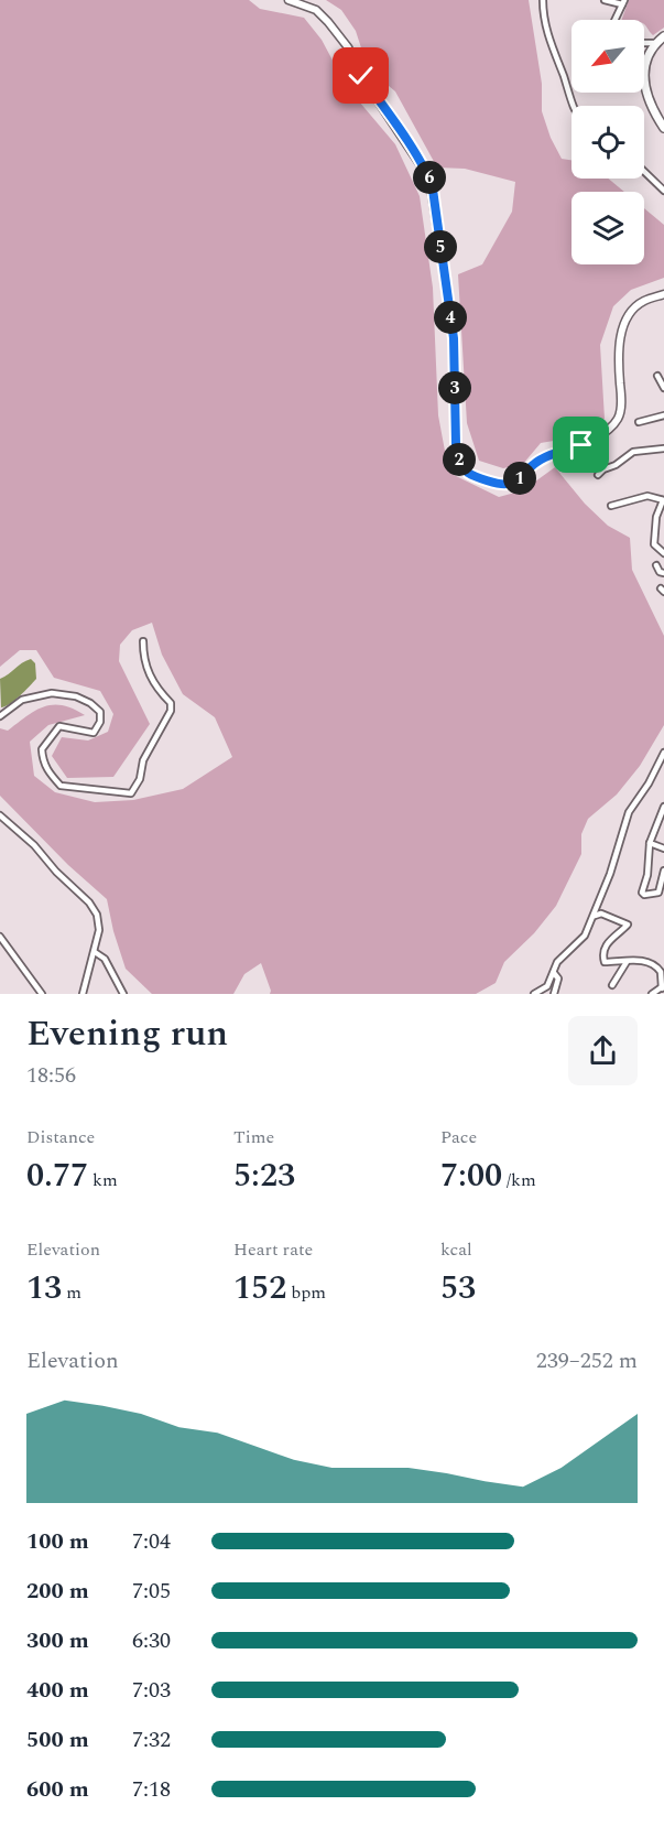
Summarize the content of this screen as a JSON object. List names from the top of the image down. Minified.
{"north":"bottom left","page":{"pins":["6","5","4","3","2","1"],"heading":["Evening run","18:56"],"stats":[["Distance","0.77 km"],["Time","5:23"],["Pace","7:00 /km"],["Elevation","13 m"],["Heart rate","152 bpm"],["kcal","53"]],"chart":["Elevation","239–252 m"],"list":[{"name":"100 m","note":"7:04"},{"name":"200 m","note":"7:05"},{"name":"300 m","note":"6:30"},{"name":"400 m","note":"7:03"},{"name":"500 m","note":"7:32"},{"name":"600 m","note":"7:18"}]}}
